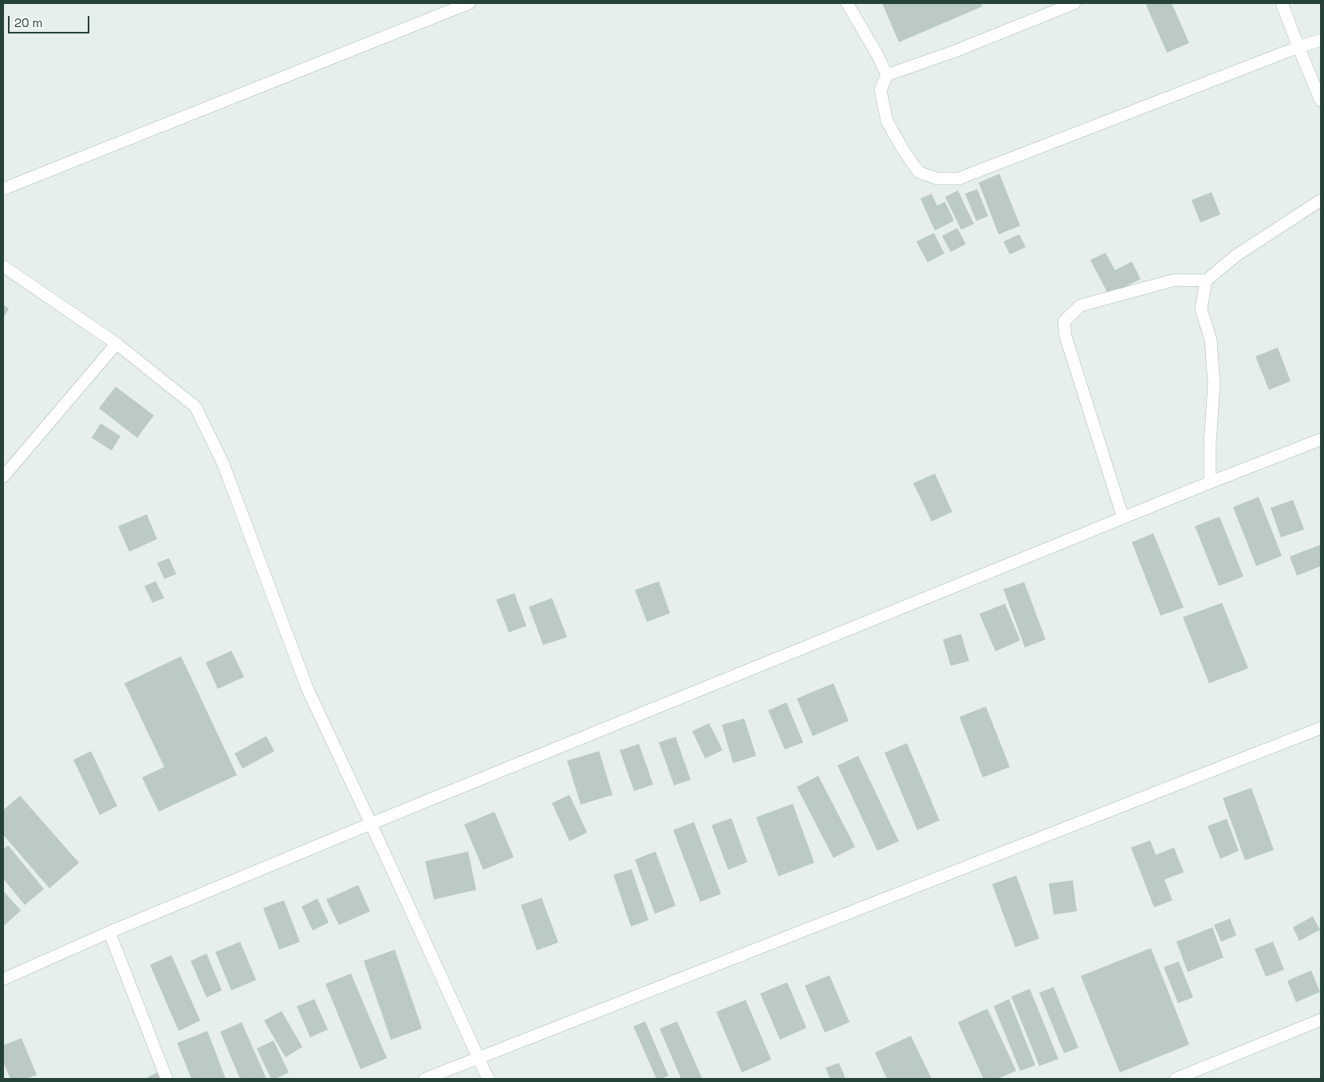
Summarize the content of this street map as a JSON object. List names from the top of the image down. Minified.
{"scale_bar":"20 m"}
